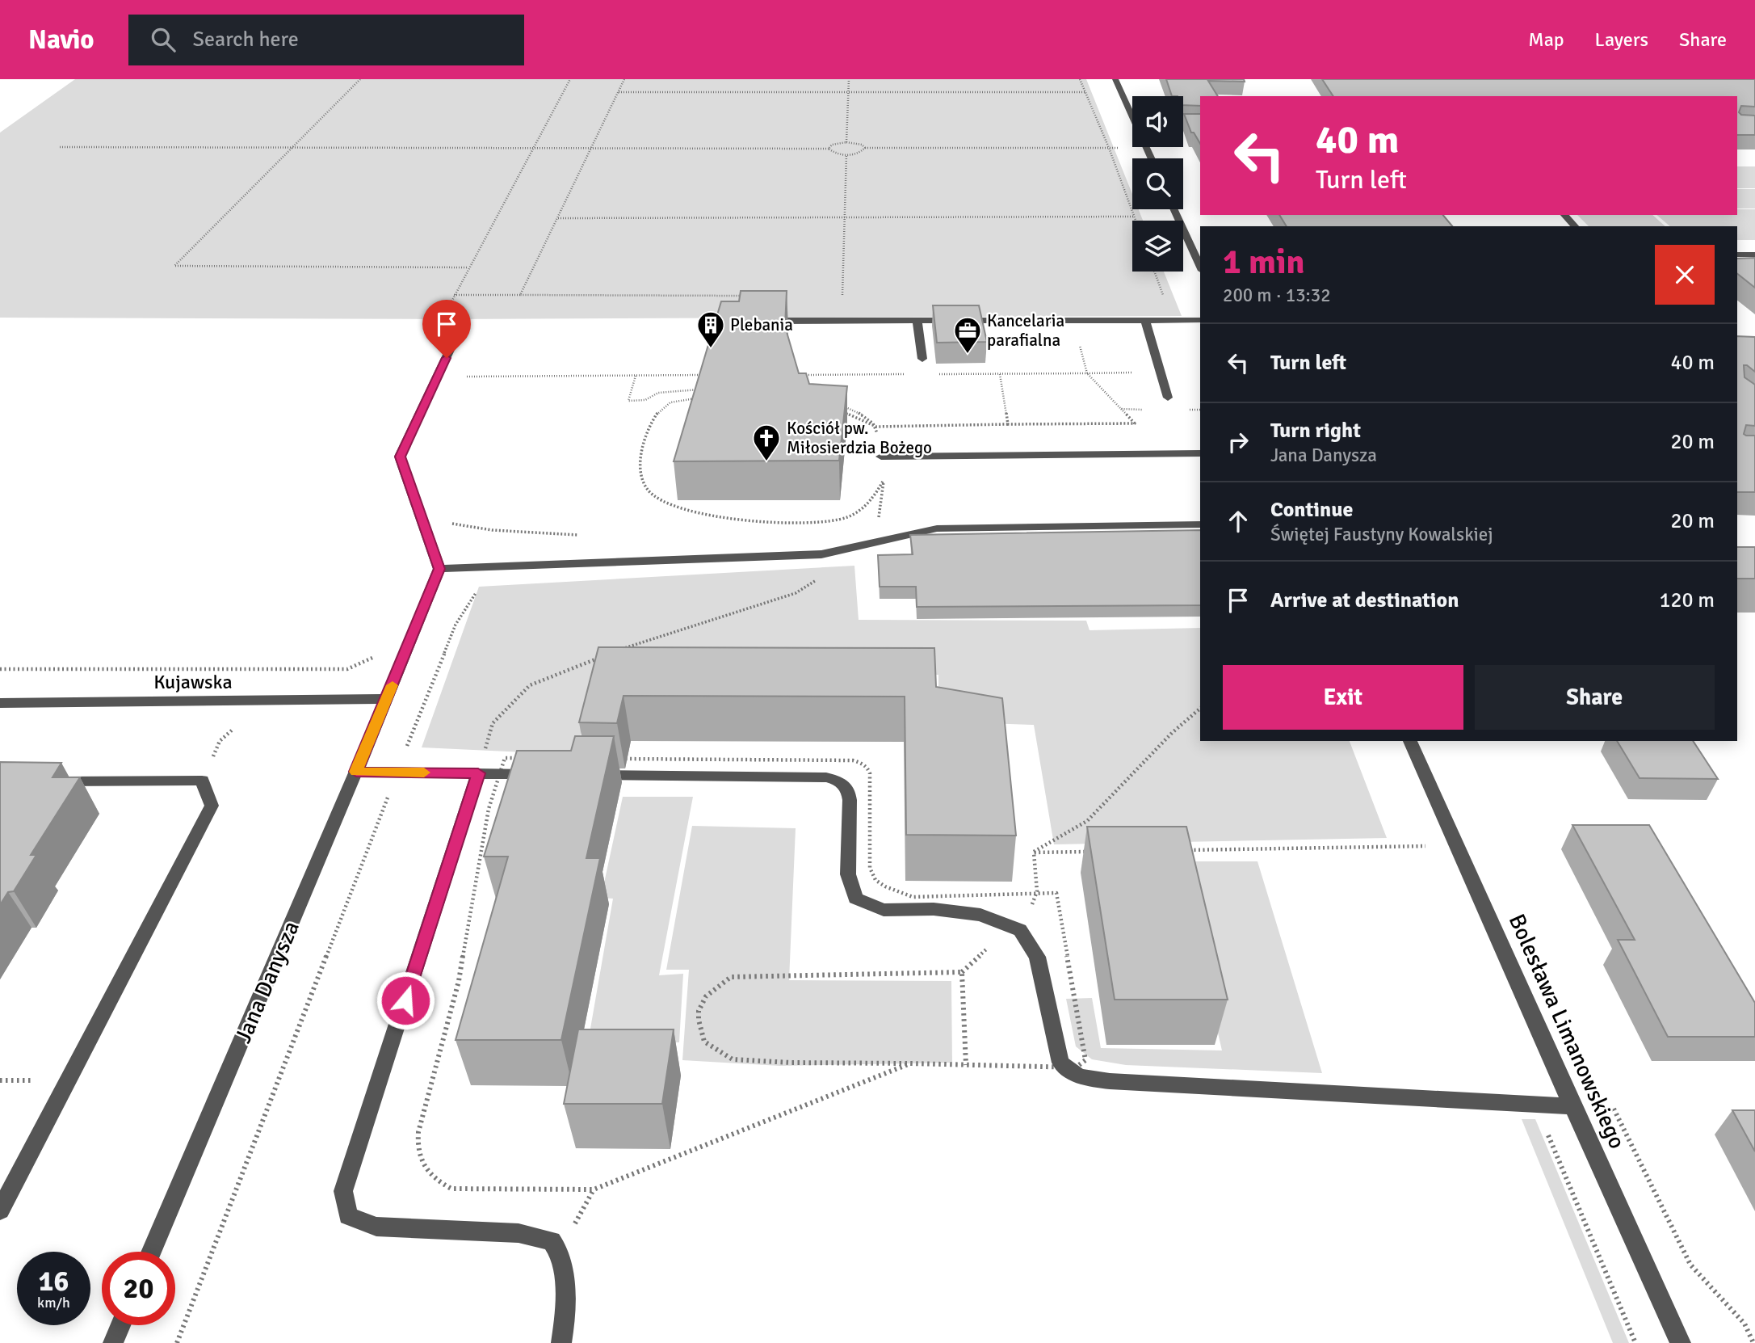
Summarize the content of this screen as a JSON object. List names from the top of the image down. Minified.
{"streets":{"street":["Kujawska","Jana Danysza","Bolesława Limanowskiego"]},"crossings":[["Kujawska","Jana Danysza"]],"places":{"building":["Plebania"],"office":["Kancelaria parafialna"],"church":["Kościół pw. Miłosierdzia Bożego"]},"page":{"header":"Navio","search":"Search here","nav":["Map","Layers","Share"],"turn":["40 m","Turn left"],"heading":["1 min","200 m · 13:32"],"list":[{"name":"Turn left","value":"40 m"},{"name":"Turn right","note":"Jana Danysza","value":"20 m"},{"name":"Continue","note":"Świętej Faustyny Kowalskiej","value":"20 m"},{"name":"Arrive at destination","value":"120 m"}],"buttons":["Exit","Share"],"speed":"16 km/h","limit":"20"}}
